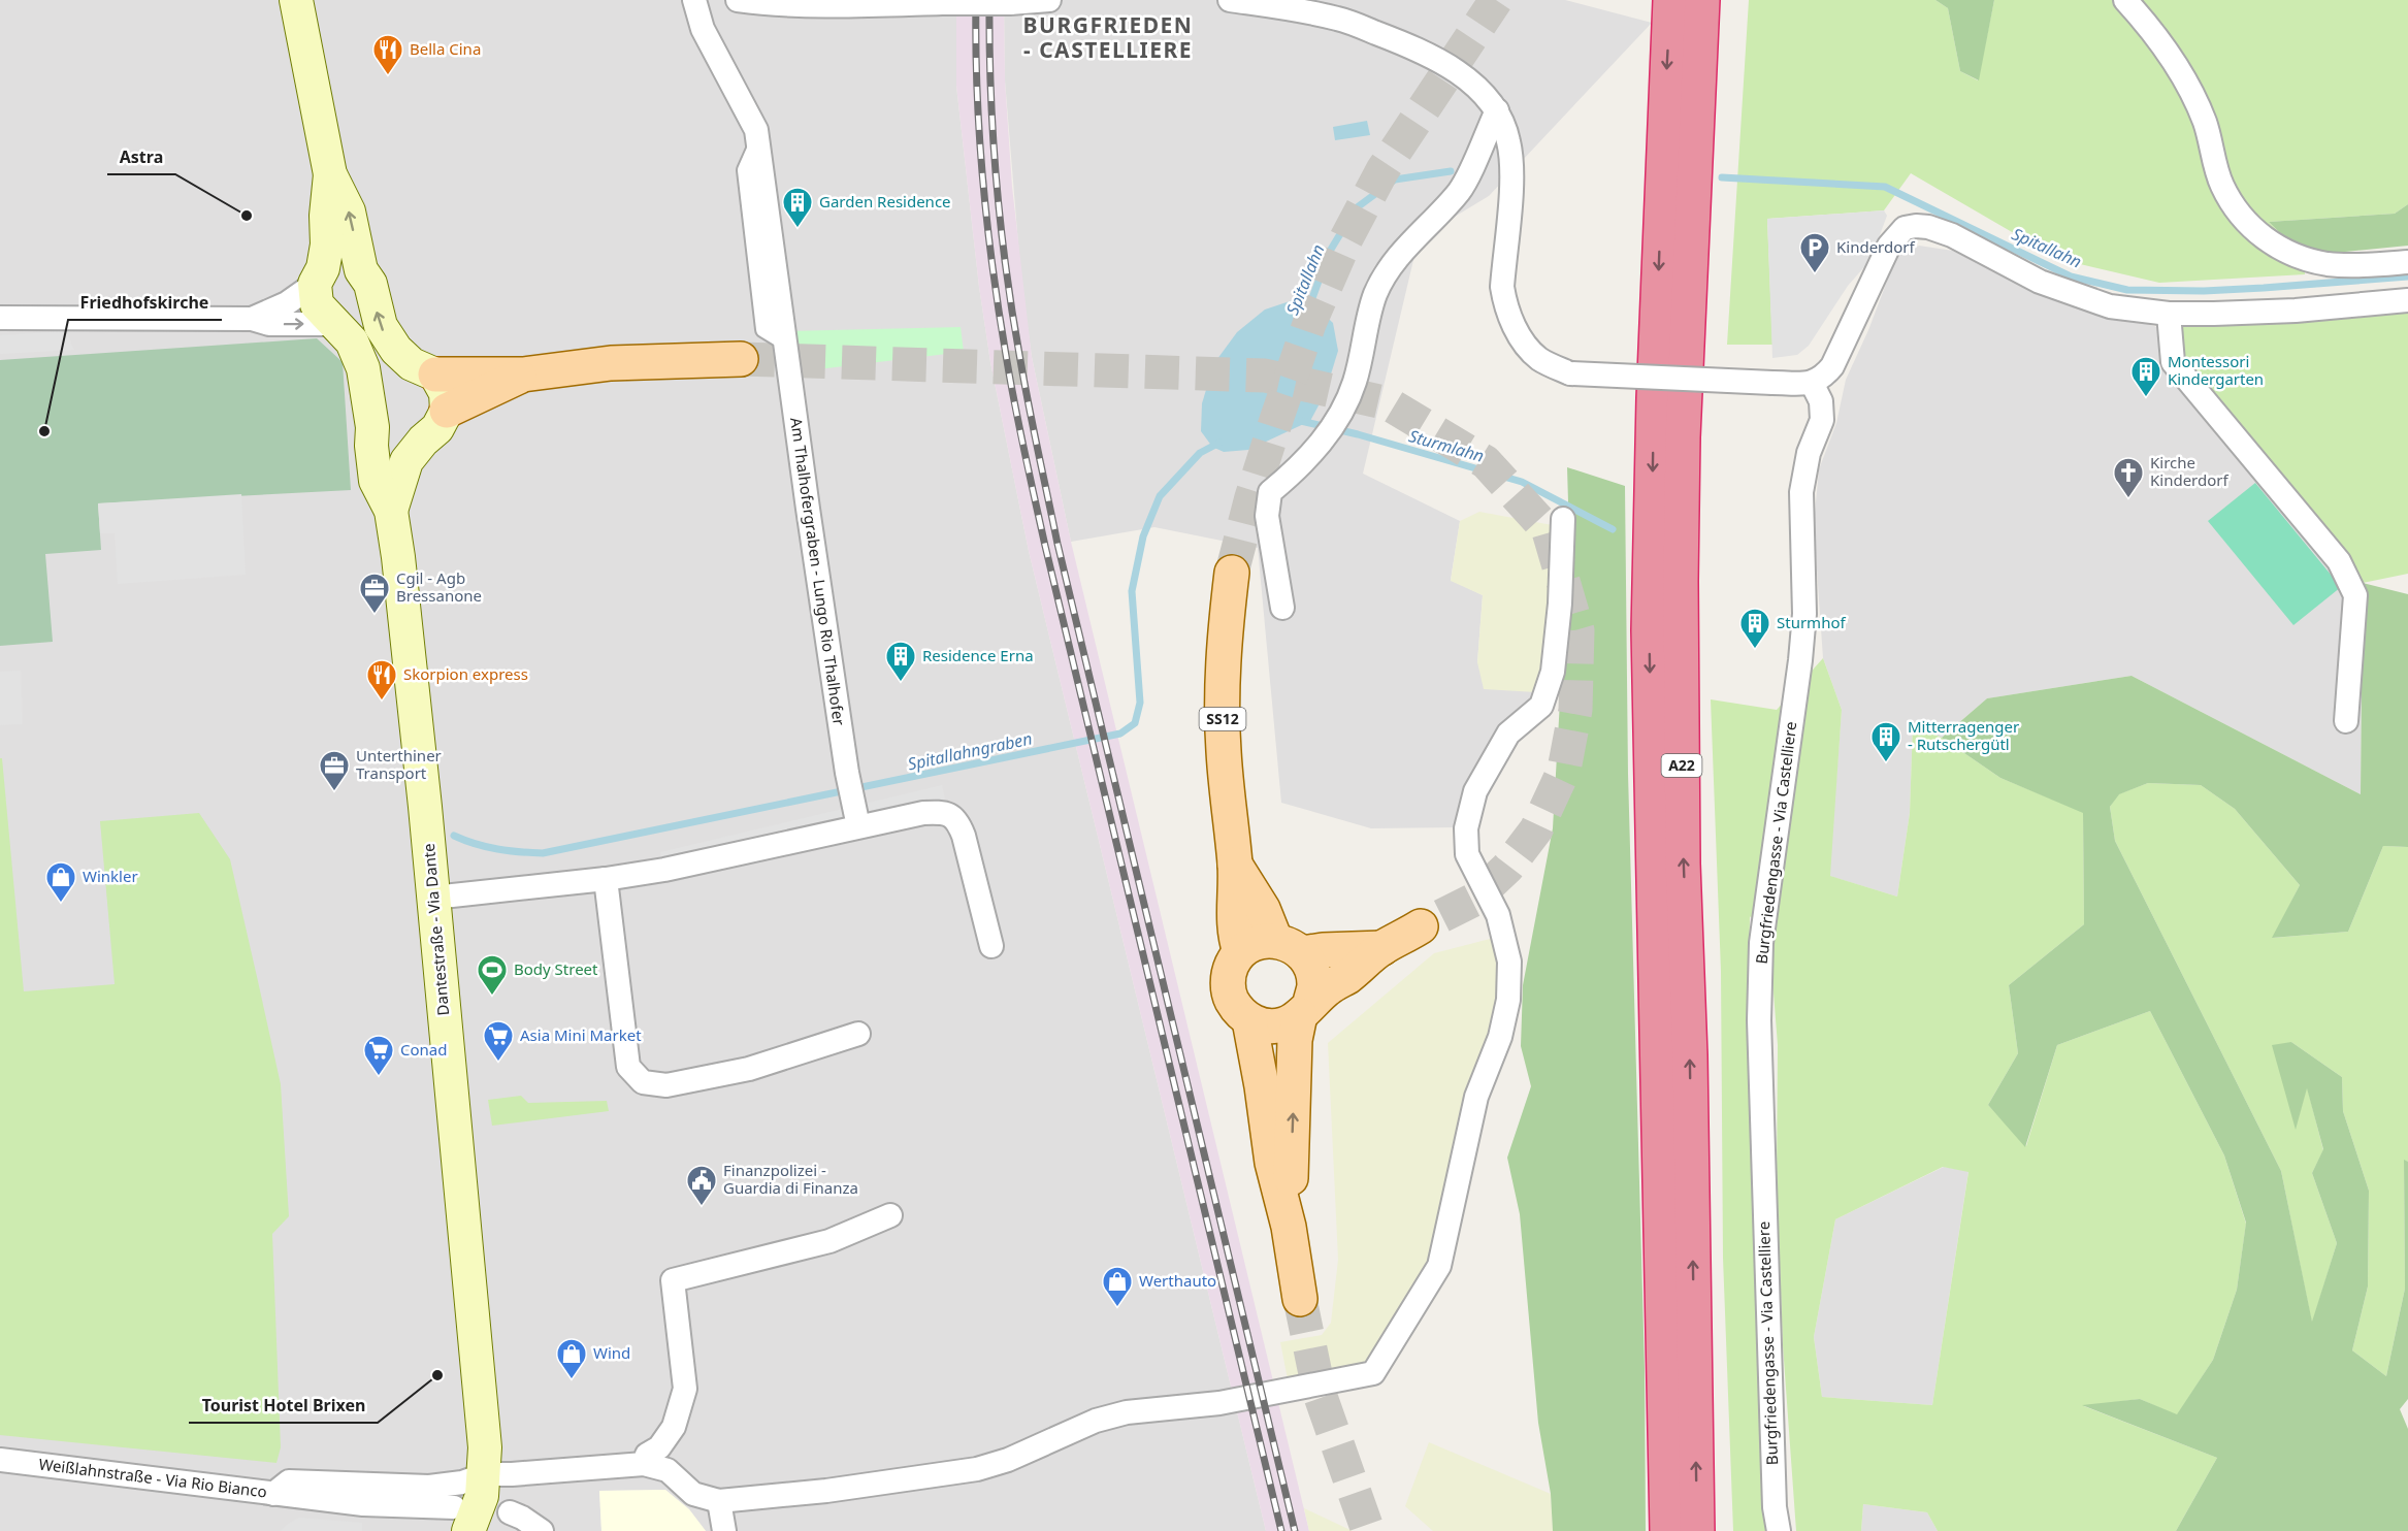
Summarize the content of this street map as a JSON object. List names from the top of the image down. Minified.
{"streets":{"highway":["A22"],"main road":["SS12","Dantestraße - Via Dante"],"street":["Am Thalhofergraben - Lungo Rio Thalhofer","Burgfriedengasse - Via Castelliere","Weißlahnstraße - Via Rio Bianco"]},"crossings":[["Dantestraße - Via Dante","Weißlahnstraße - Via Rio Bianco"]],"districts":["BURGFRIEDEN - CASTELLIERE"],"water":["Spitallahn","Sturmlahn","Spitallahngraben"],"places":{"restaurant":["Bella Cina","Skorpion express"],"other":["Astra","Friedhofskirche","Tourist Hotel Brixen"],"building":["Garden Residence","Montessori Kindergarten","Sturmhof","Residence Erna","Mitterragenger - Rutschergütl"],"parking":["Kinderdorf"],"church":["Kirche Kinderdorf"],"office":["Cgil - Agb Bressanone","Unterthiner Transport"],"shop":["Winkler","Werthauto","Wind"],"sports":["Body Street"],"supermarket":["Asia Mini Market","Conad"],"public building":["Finanzpolizei - Guardia di Finanza"]}}
